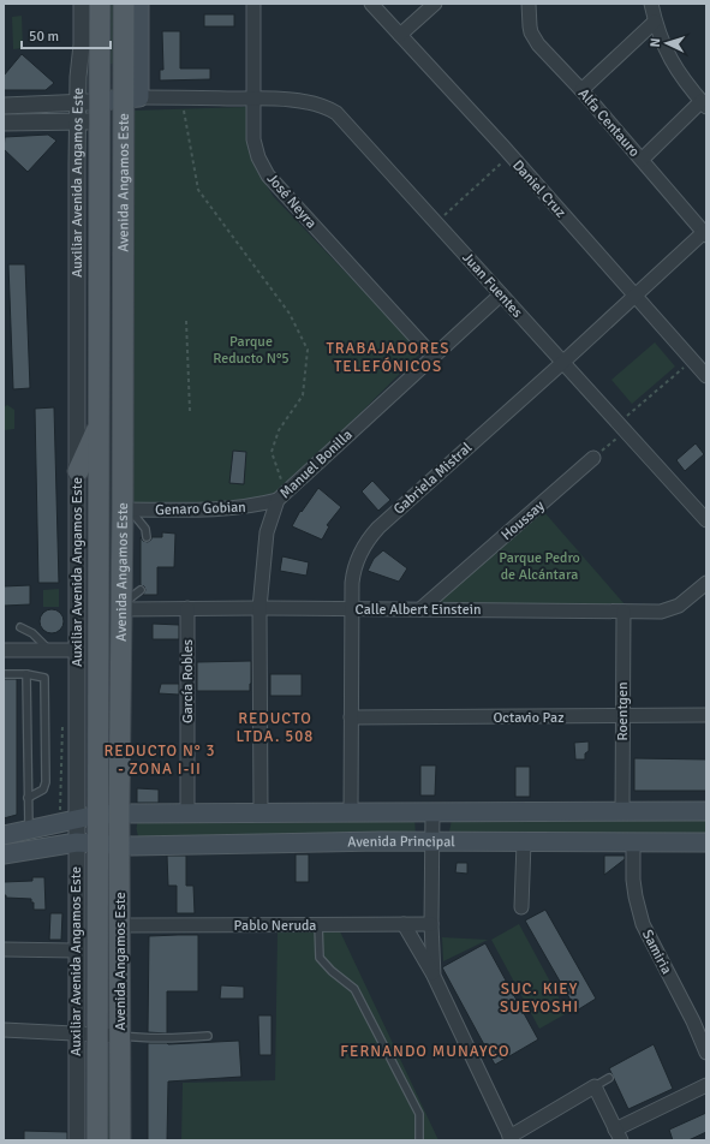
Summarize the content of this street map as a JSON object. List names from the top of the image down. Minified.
{"streets":{"main road":["Avenida Angamos Este","Avenida Principal"],"street":["Alfa Centauro","Auxiliar Avenida Angamos Este","Daniel Cruz","José Neyra","Juan Fuentes","Manuel Bonilla","Gabriela Mistral","Genaro Gobian","Houssay","Calle Albert Einstein","García Robles","Roentgen","Octavio Paz","Pablo Neruda","Samiria"]},"crossings":[["Alfa Centauro","Gabriela Mistral"],["Auxiliar Avenida Angamos Este","Avenida Principal"],["Avenida Angamos Este","Juan Fuentes"],["Avenida Angamos Este","Genaro Gobian"],["Avenida Angamos Este","Calle Albert Einstein"],["Avenida Angamos Este","Avenida Principal"],["Avenida Angamos Este","Pablo Neruda"],["Daniel Cruz","Gabriela Mistral"],["José Neyra","Juan Fuentes"],["José Neyra","Manuel Bonilla"],["Juan Fuentes","Manuel Bonilla"],["Juan Fuentes","Gabriela Mistral"],["Manuel Bonilla","Genaro Gobian"],["Manuel Bonilla","Calle Albert Einstein"],["Manuel Bonilla","Avenida Principal"],["Gabriela Mistral","Calle Albert Einstein"],["Gabriela Mistral","Octavio Paz"],["Gabriela Mistral","Avenida Principal"],["Houssay","Calle Albert Einstein"],["Calle Albert Einstein","García Robles"],["Calle Albert Einstein","Roentgen"],["García Robles","Avenida Principal"],["Roentgen","Octavio Paz"],["Roentgen","Avenida Principal"],["Avenida Principal","Samiria"]],"districts":["TRABAJADORES TELEFÓNICOS","REDUCTO LTDA. 508","REDUCTO N° 3 - ZONA I-II","SUC. KIEY SUEYOSHI","FERNANDO MUNAYCO"],"parks":["Parque Reducto N°5","Parque Pedro de Alcántara"],"scale_bar":"50 m","north":"left"}
